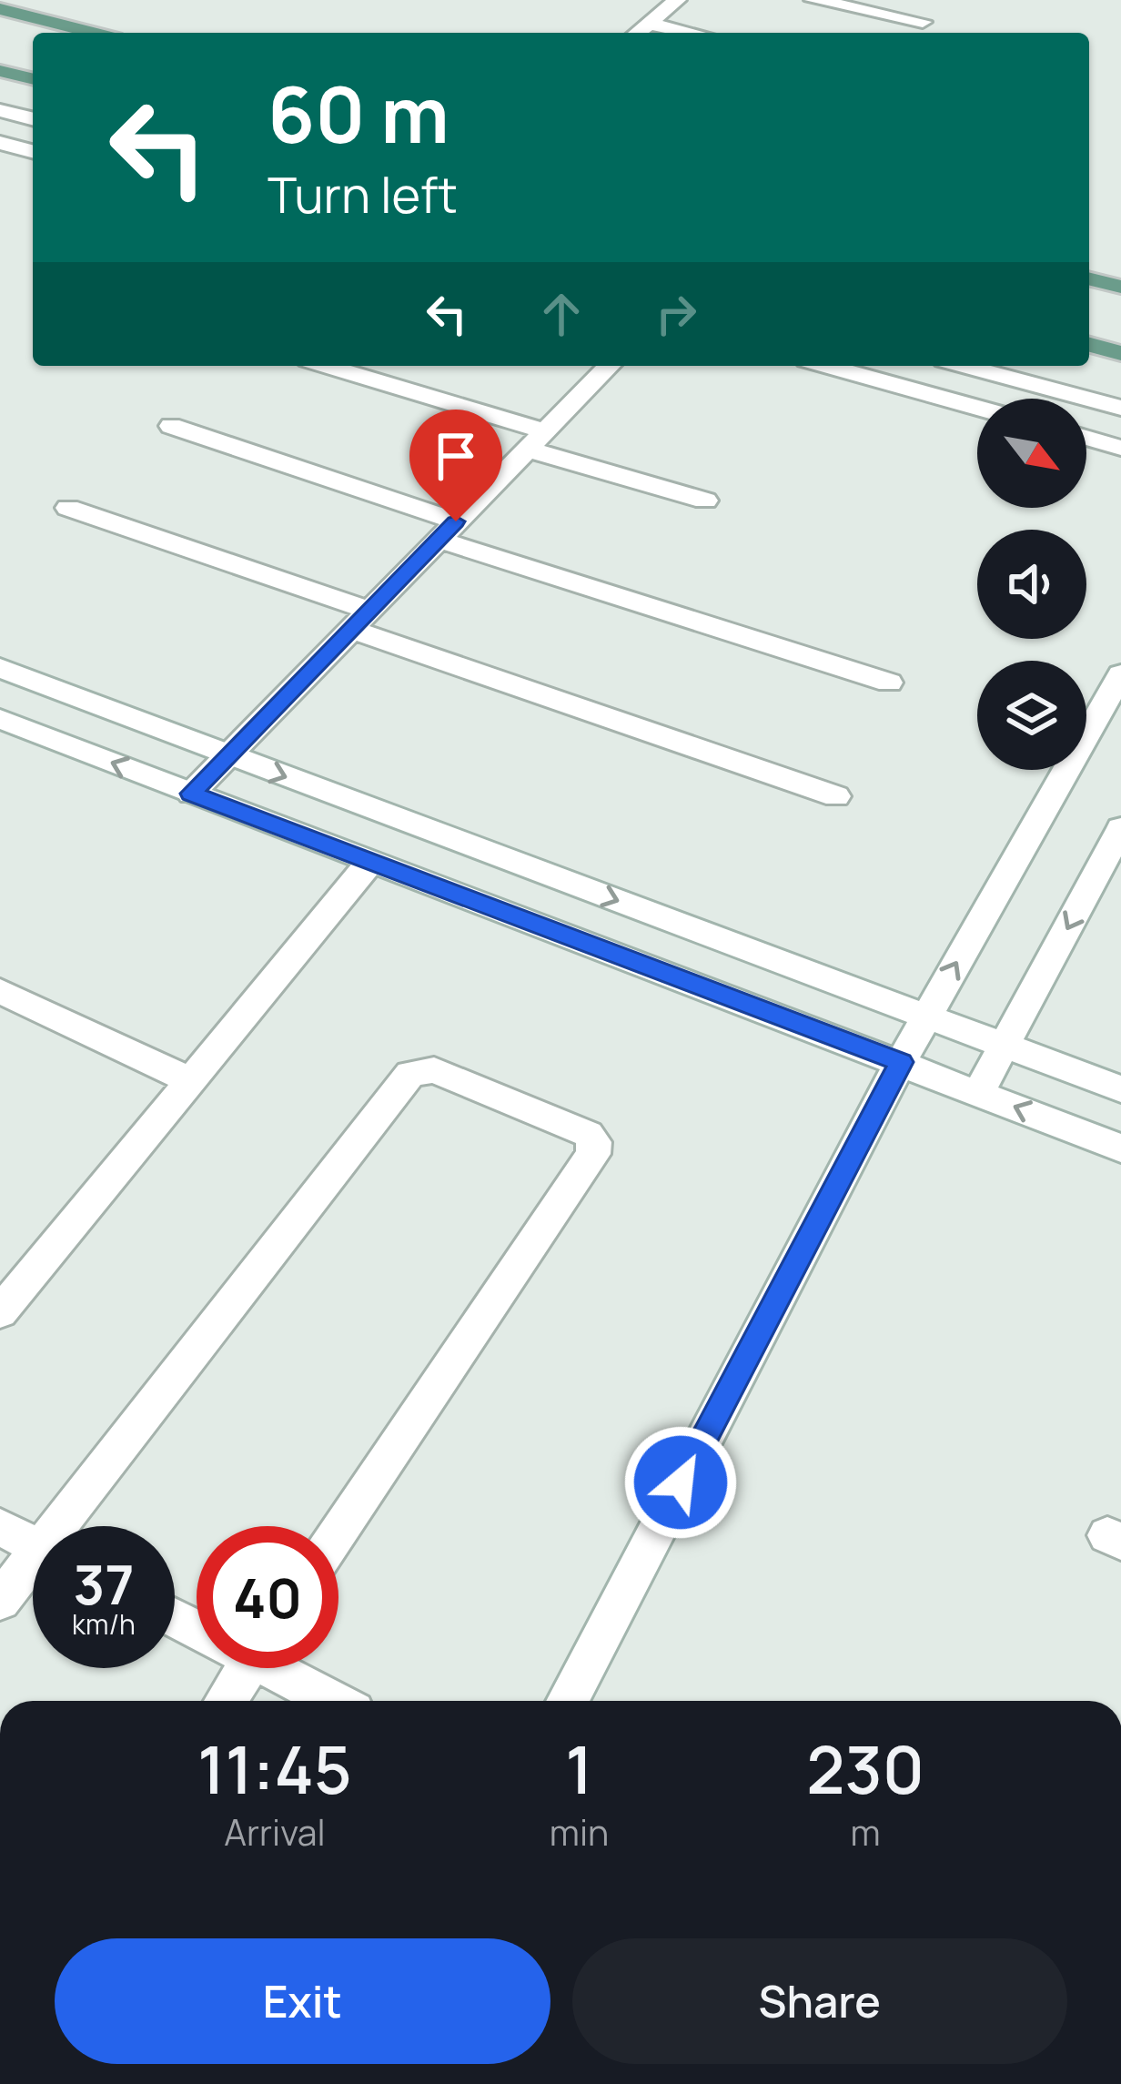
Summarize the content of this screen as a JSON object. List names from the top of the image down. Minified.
{"north":"bottom right","page":{"turn":["60 m","Turn left"],"speed":"37 km/h","limit":"40","eta":["11:45","Arrival","1","min","230","m"],"buttons":["Exit","Share"]}}
